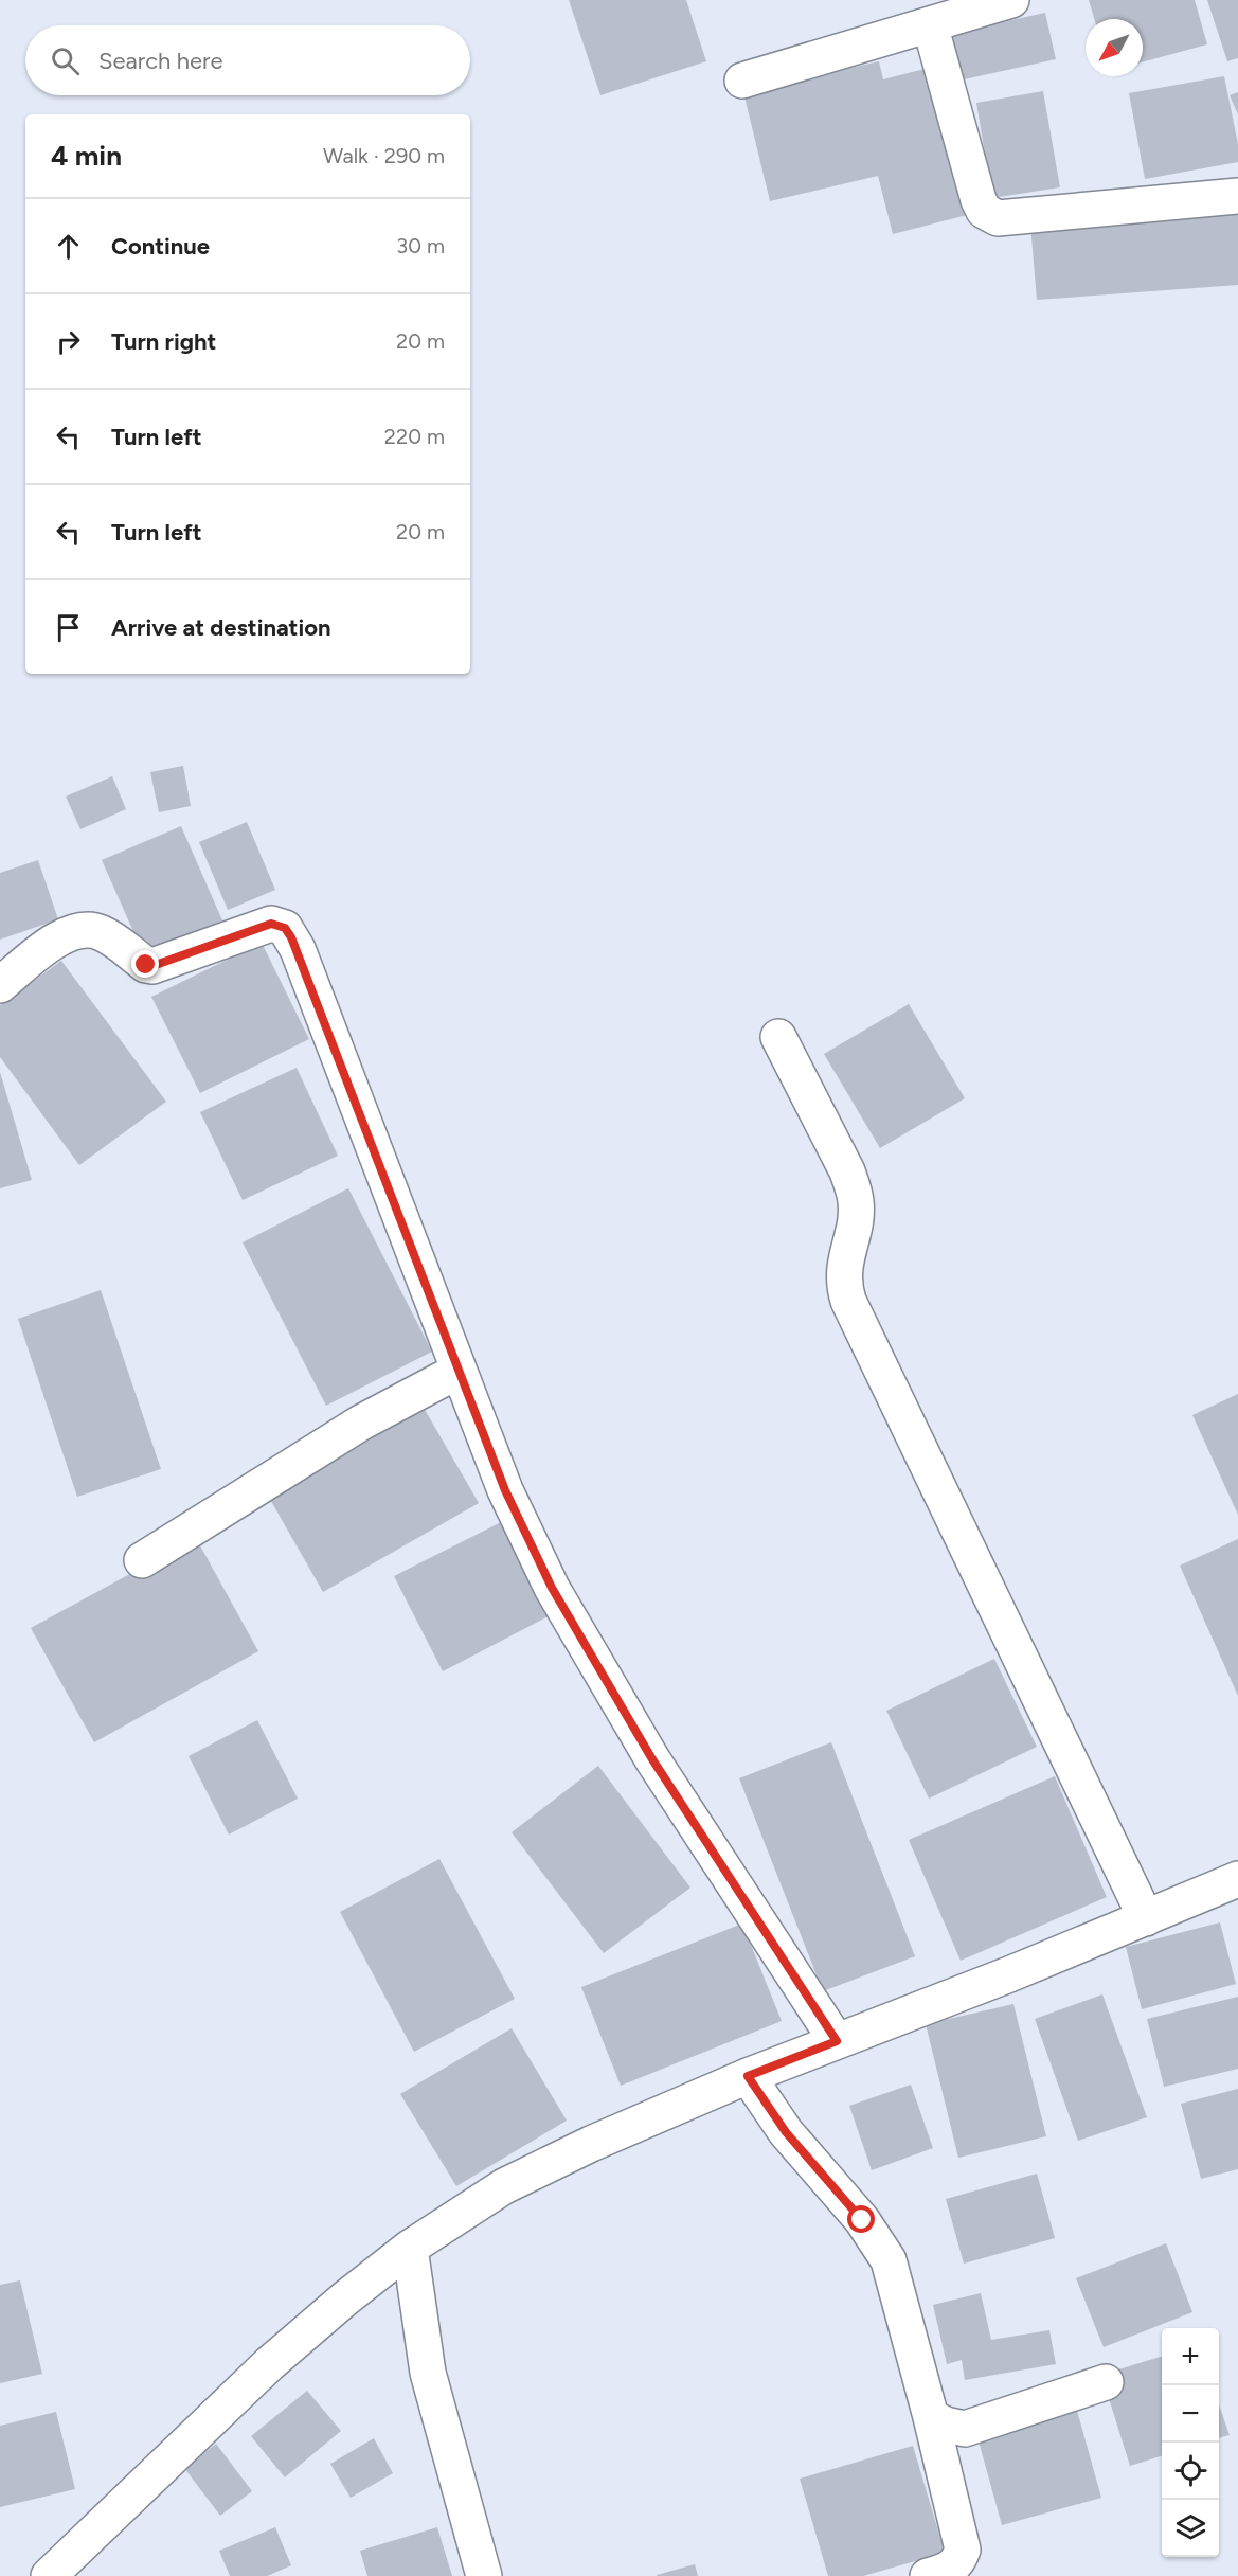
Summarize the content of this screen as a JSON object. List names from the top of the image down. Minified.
{"north":"bottom left","page":{"search":"Search here","heading":["4 min","Walk · 290 m"],"list":[["Continue","30 m"],["Turn right","20 m"],["Turn left","220 m"],["Turn left","20 m"],"Arrive at destination"],"map_buttons":["+","−"]}}
